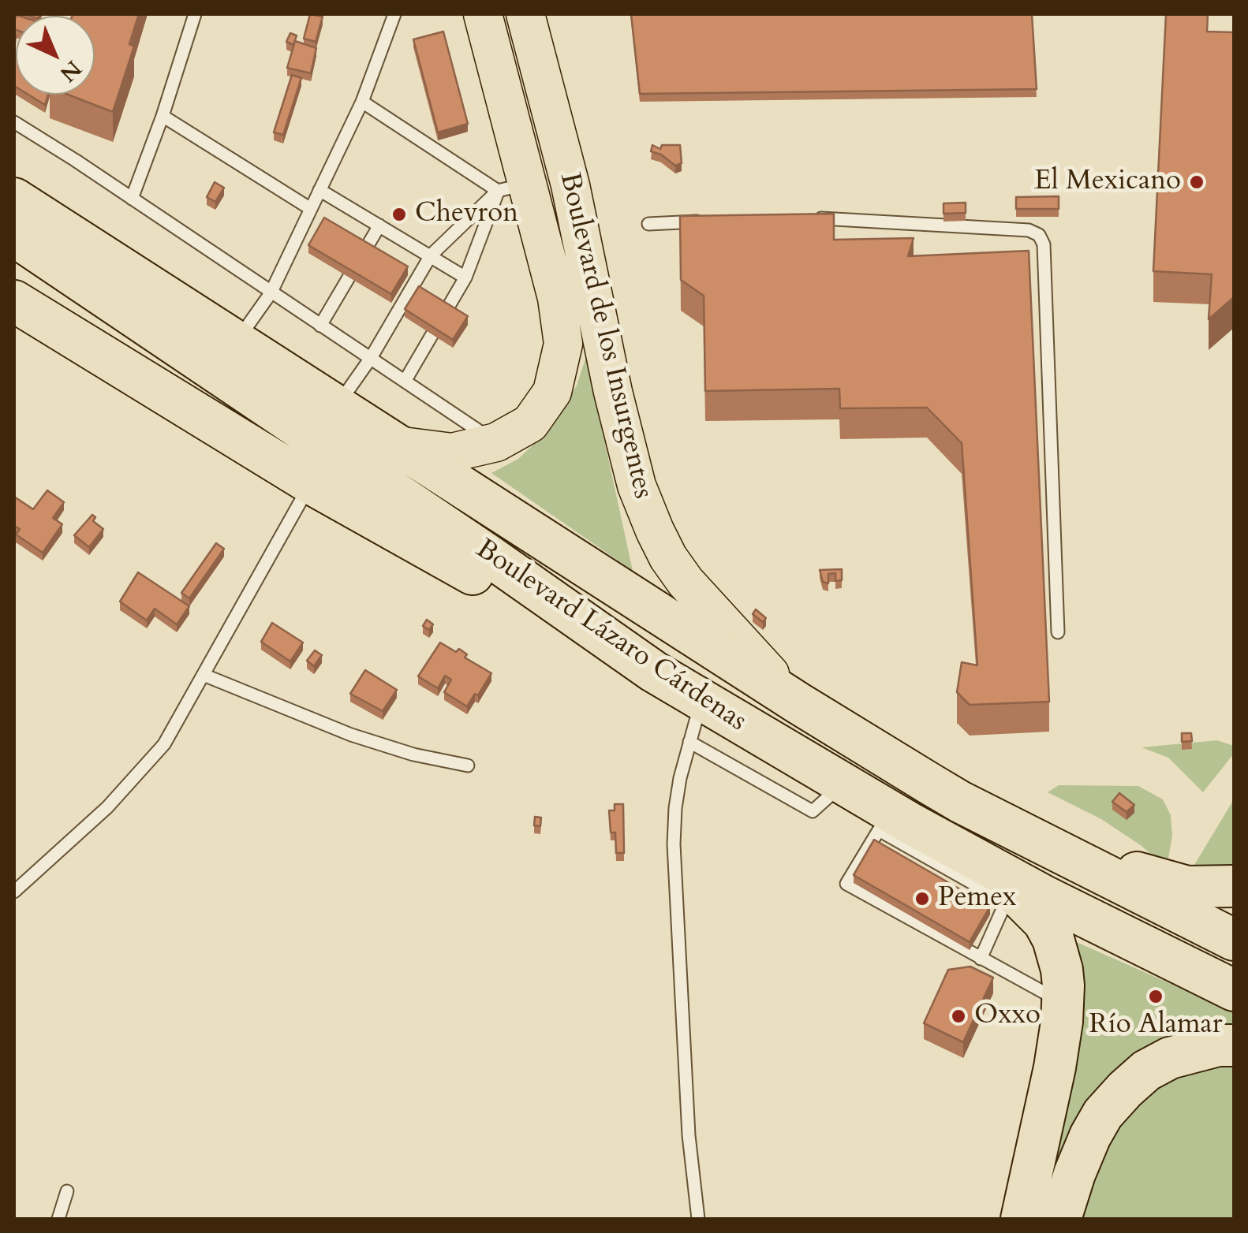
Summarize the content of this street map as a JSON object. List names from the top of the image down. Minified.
{"streets":{"highway":["Boulevard Lázaro Cárdenas"],"main road":["Boulevard de los Insurgentes"]},"crossings":[["Boulevard de los Insurgentes","Boulevard Lázaro Cárdenas"]],"places":["El Mexicano","Chevron","Pemex","Río Alamar","Oxxo"],"north":"bottom right"}
